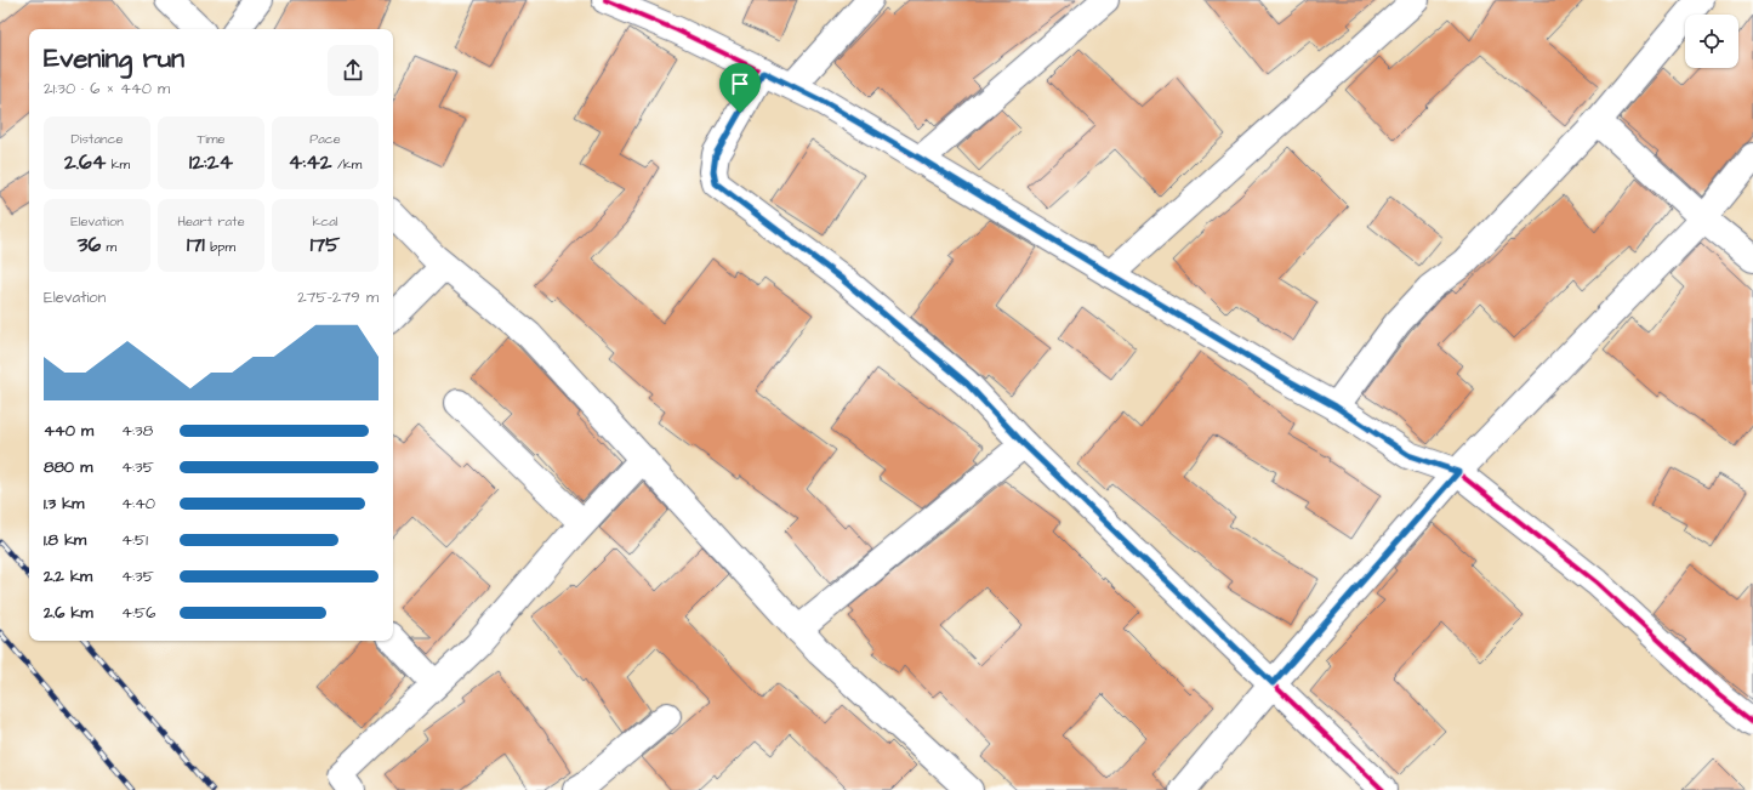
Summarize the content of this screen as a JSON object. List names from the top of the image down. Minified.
{"page":{"heading":["Evening run","21:30 · 6 × 440 m"],"stats":[["Distance","2.64 km"],["Time","12:24"],["Pace","4:42 /km"],["Elevation","36 m"],["Heart rate","171 bpm"],["kcal","175"]],"chart":["Elevation","275–279 m"],"list":[{"name":"440 m","note":"4:38"},{"name":"880 m","note":"4:35"},{"name":"1.3 km","note":"4:40"},{"name":"1.8 km","note":"4:51"},{"name":"2.2 km","note":"4:35"},{"name":"2.6 km","note":"4:56"}]}}
